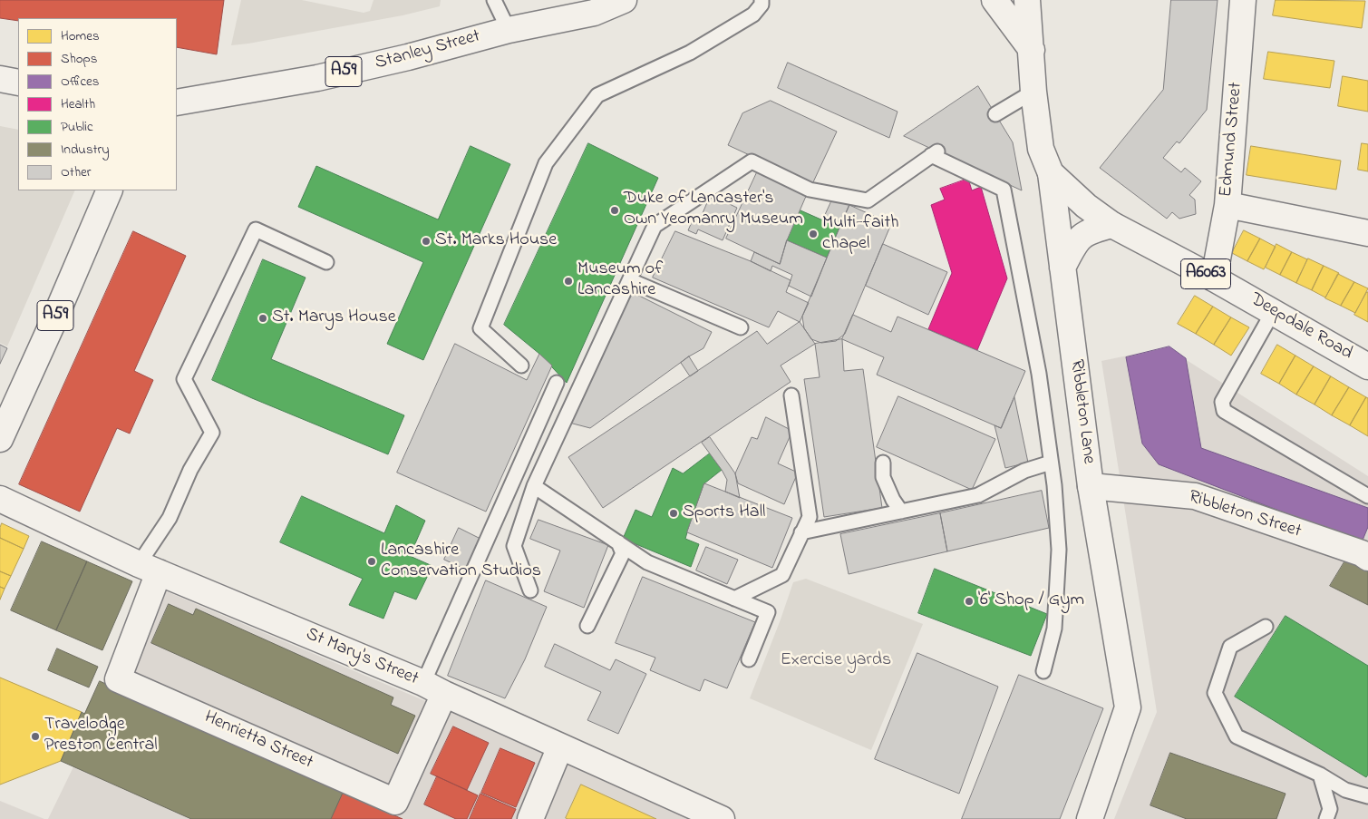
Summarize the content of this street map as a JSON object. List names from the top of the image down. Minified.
{"streets":{"main road":["Stanley Street","A59","Edmund Street","A6063","Deepdale Road","Ribbleton Lane","Ribbleton Street","St Mary's Street","Henrietta Street"]},"crossings":[["Edmund Street","Deepdale Road"],["Deepdale Road","Ribbleton Lane"],["Ribbleton Lane","Ribbleton Street"],["St Mary's Street","Henrietta Street"]],"parks":["Exercise yards"],"places":["Duke of Lancaster's Own Yeomanry Museum","Multi-faith chapel","St. Marks House","Museum of Lancashire","St. Marys House","Sports Hall","Lancashire Conservation Studios","'6' Shop / Gym","Travelodge Preston Central"],"legend":["Homes","Shops","Offices","Health","Public","Industry","Other"]}
